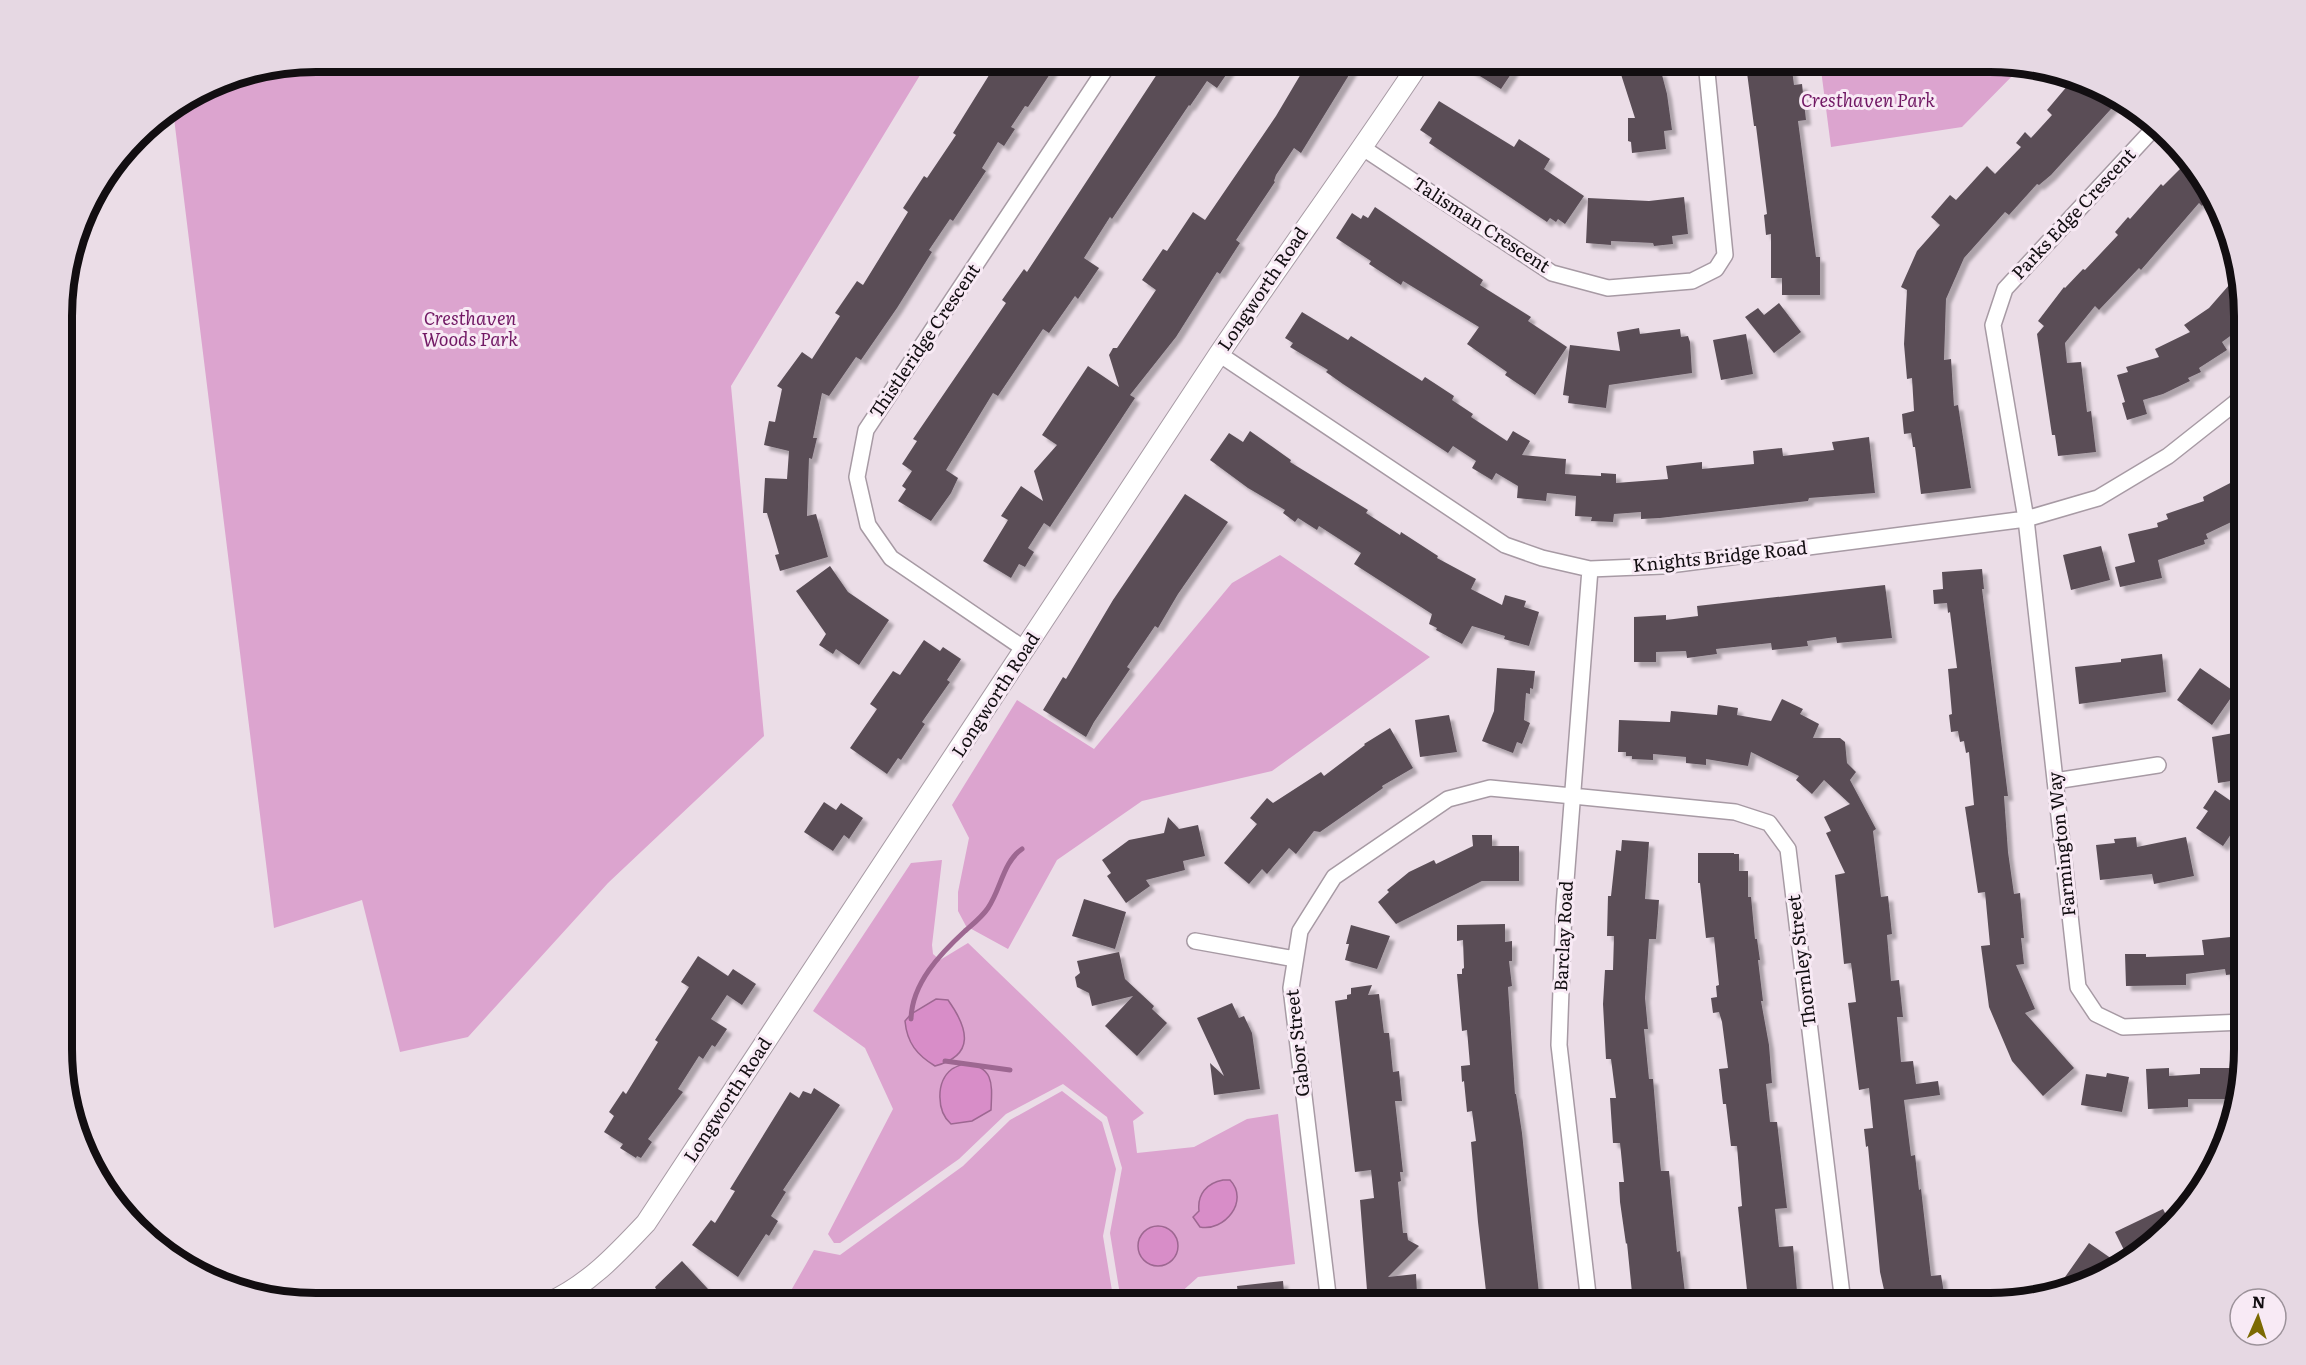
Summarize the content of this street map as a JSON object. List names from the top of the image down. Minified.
{"streets":{"street":["Parks Edge Crescent","Talisman Crescent","Longworth Road","Thistleridge Crescent","Knights Bridge Road","Farmington Way","Barclay Road","Thornley Street","Gabor Street"]},"crossings":[["Parks Edge Crescent","Knights Bridge Road"],["Parks Edge Crescent","Farmington Way"],["Talisman Crescent","Longworth Road"],["Longworth Road","Thistleridge Crescent"],["Longworth Road","Knights Bridge Road"],["Knights Bridge Road","Farmington Way"],["Knights Bridge Road","Barclay Road"],["Barclay Road","Thornley Street"],["Barclay Road","Gabor Street"],["Thornley Street","Gabor Street"]],"parks":["Cresthaven Park","Cresthaven Woods Park"],"north":"top"}
